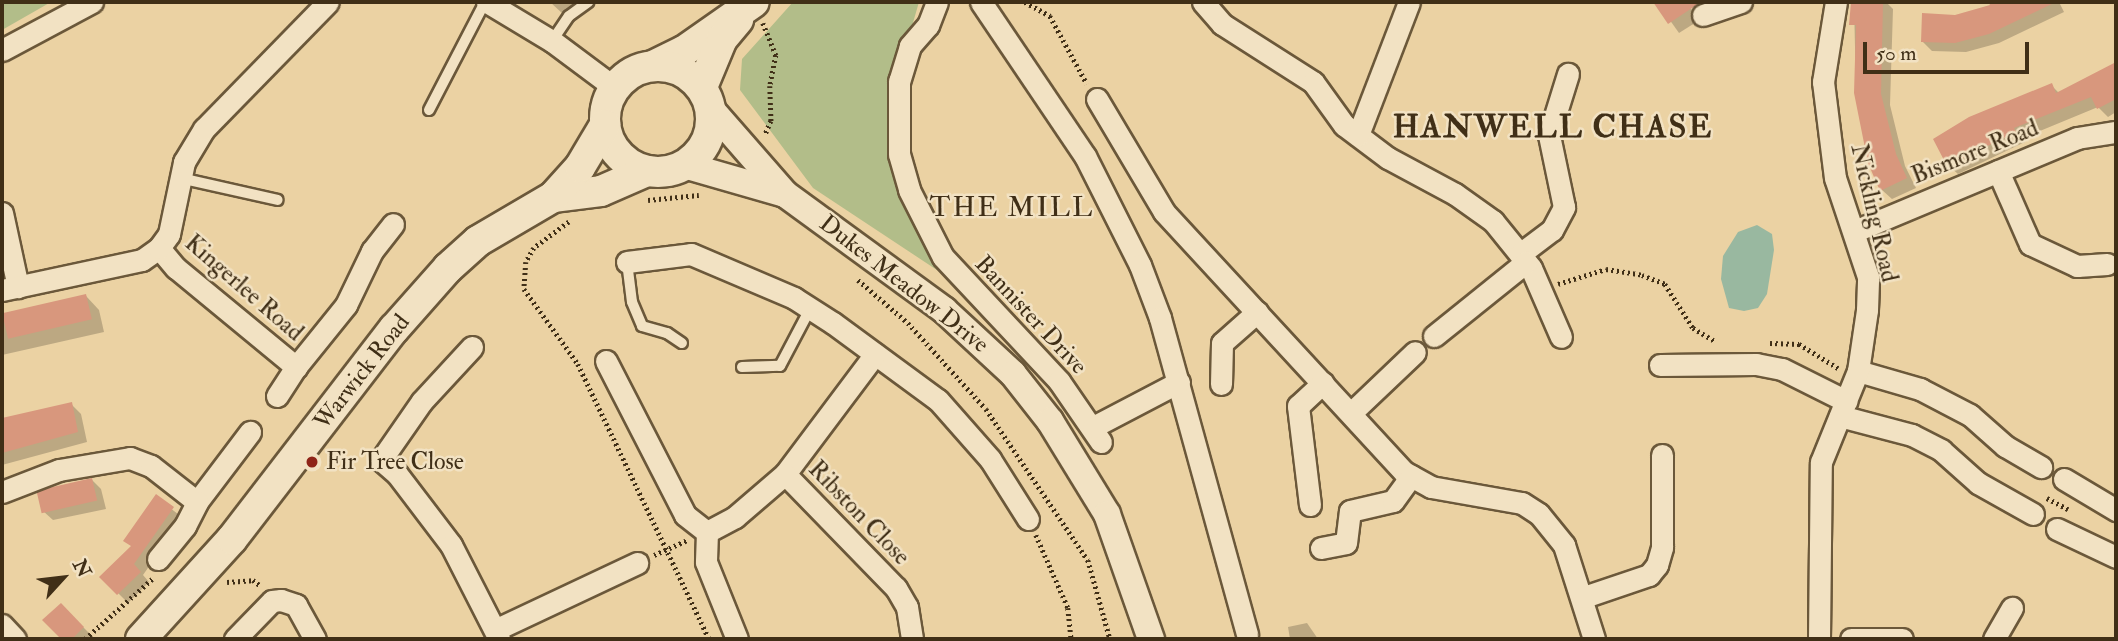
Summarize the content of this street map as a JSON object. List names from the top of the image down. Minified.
{"streets":{"main road":["Warwick Road"],"street":["Bismore Road","Nickling Road","Dukes Meadow Drive","Kingerlee Road","Bannister Drive","Ribston Close"]},"crossings":[["Bismore Road","Nickling Road"],["Dukes Meadow Drive","Warwick Road"]],"districts":["HANWELL CHASE","THE MILL"],"places":["Fir Tree Close"],"scale_bar":"50 m","north":"top right"}
